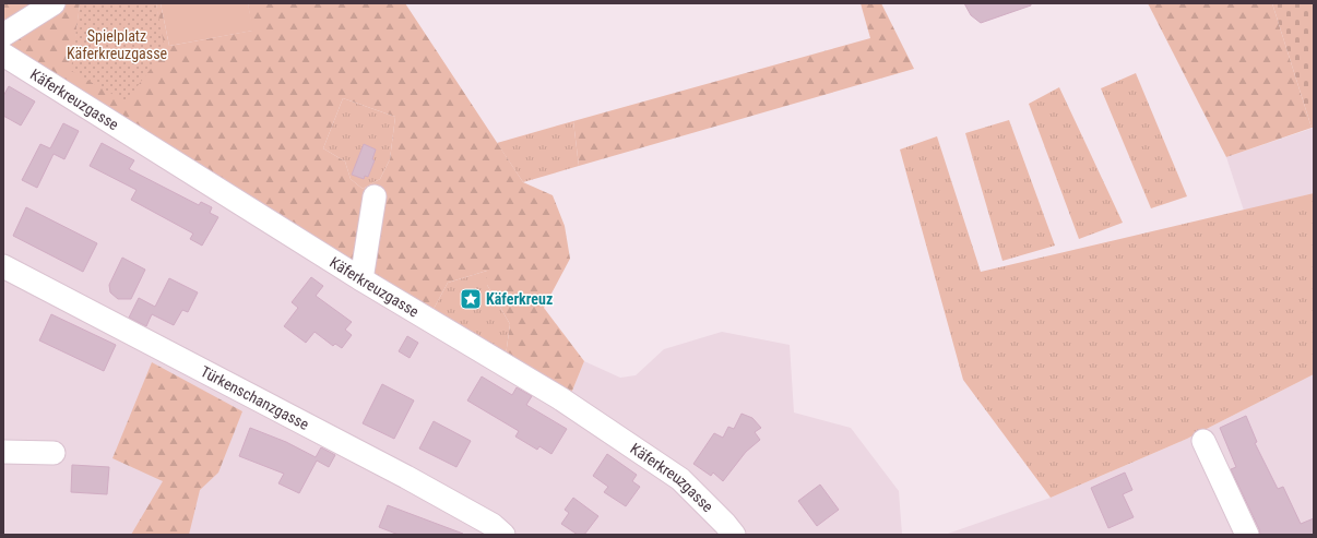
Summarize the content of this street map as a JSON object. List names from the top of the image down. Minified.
{"streets":{"street":["Käferkreuzgasse","Türkenschanzgasse"]},"parks":["Spielplatz Käferkreuzgasse"],"places":{"place":["Käferkreuz"]}}
